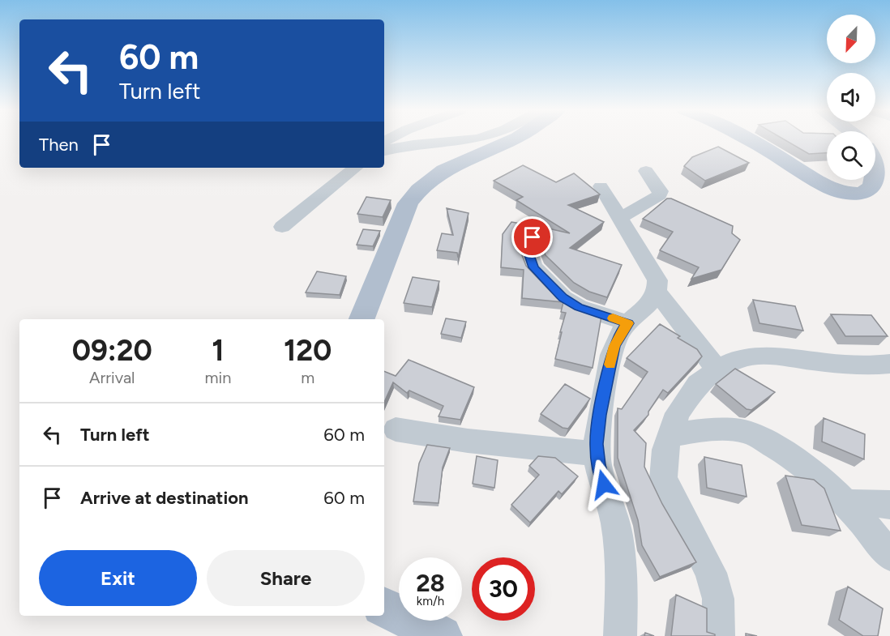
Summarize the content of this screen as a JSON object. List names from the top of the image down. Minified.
{"north":"bottom left","page":{"turn":["60 m","Turn left"],"then":"Then","eta":["09:20","Arrival","1","min","120","m"],"list":[{"name":"Turn left","value":"60 m"},{"name":"Arrive at destination","value":"60 m"}],"buttons":["Exit","Share"],"speed":"28 km/h","limit":"30"}}
